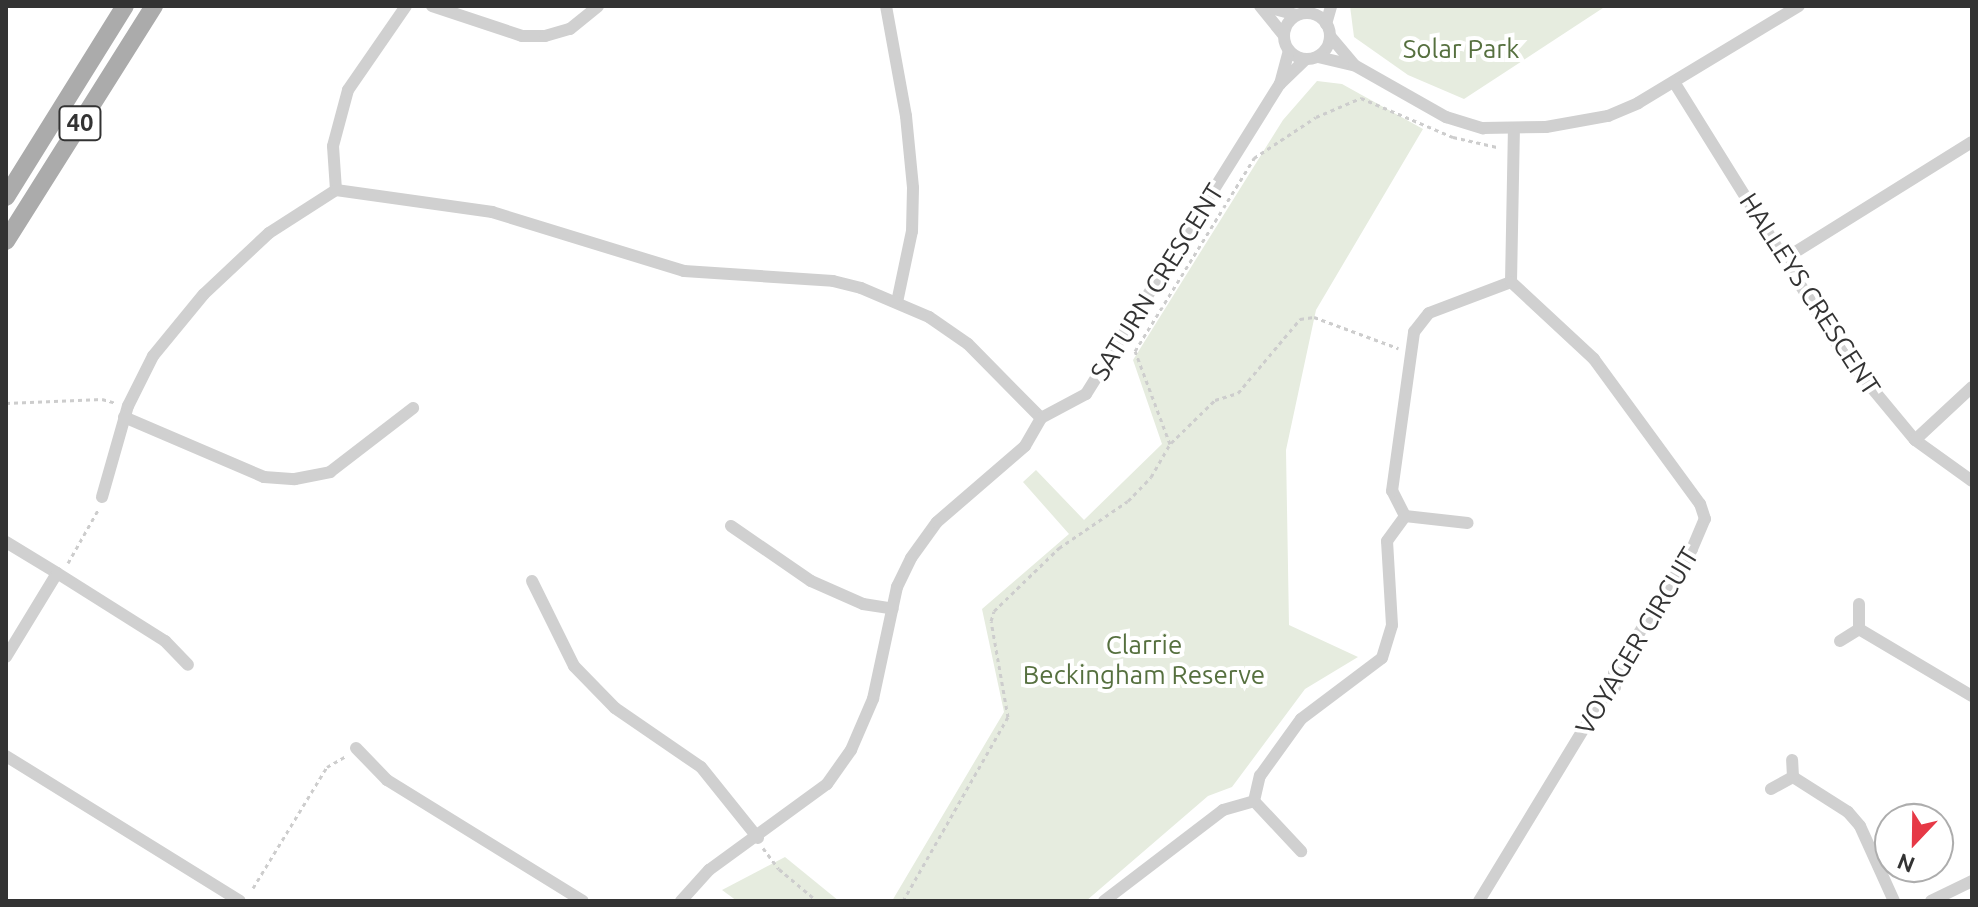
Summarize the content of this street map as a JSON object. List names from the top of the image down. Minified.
{"streets":{"main road":["40"],"street":["SATURN CRESCENT","HALLEYS CRESCENT","VOYAGER CIRCUIT"]},"parks":["Solar Park","Clarrie Beckingham Reserve"],"north":"bottom"}
